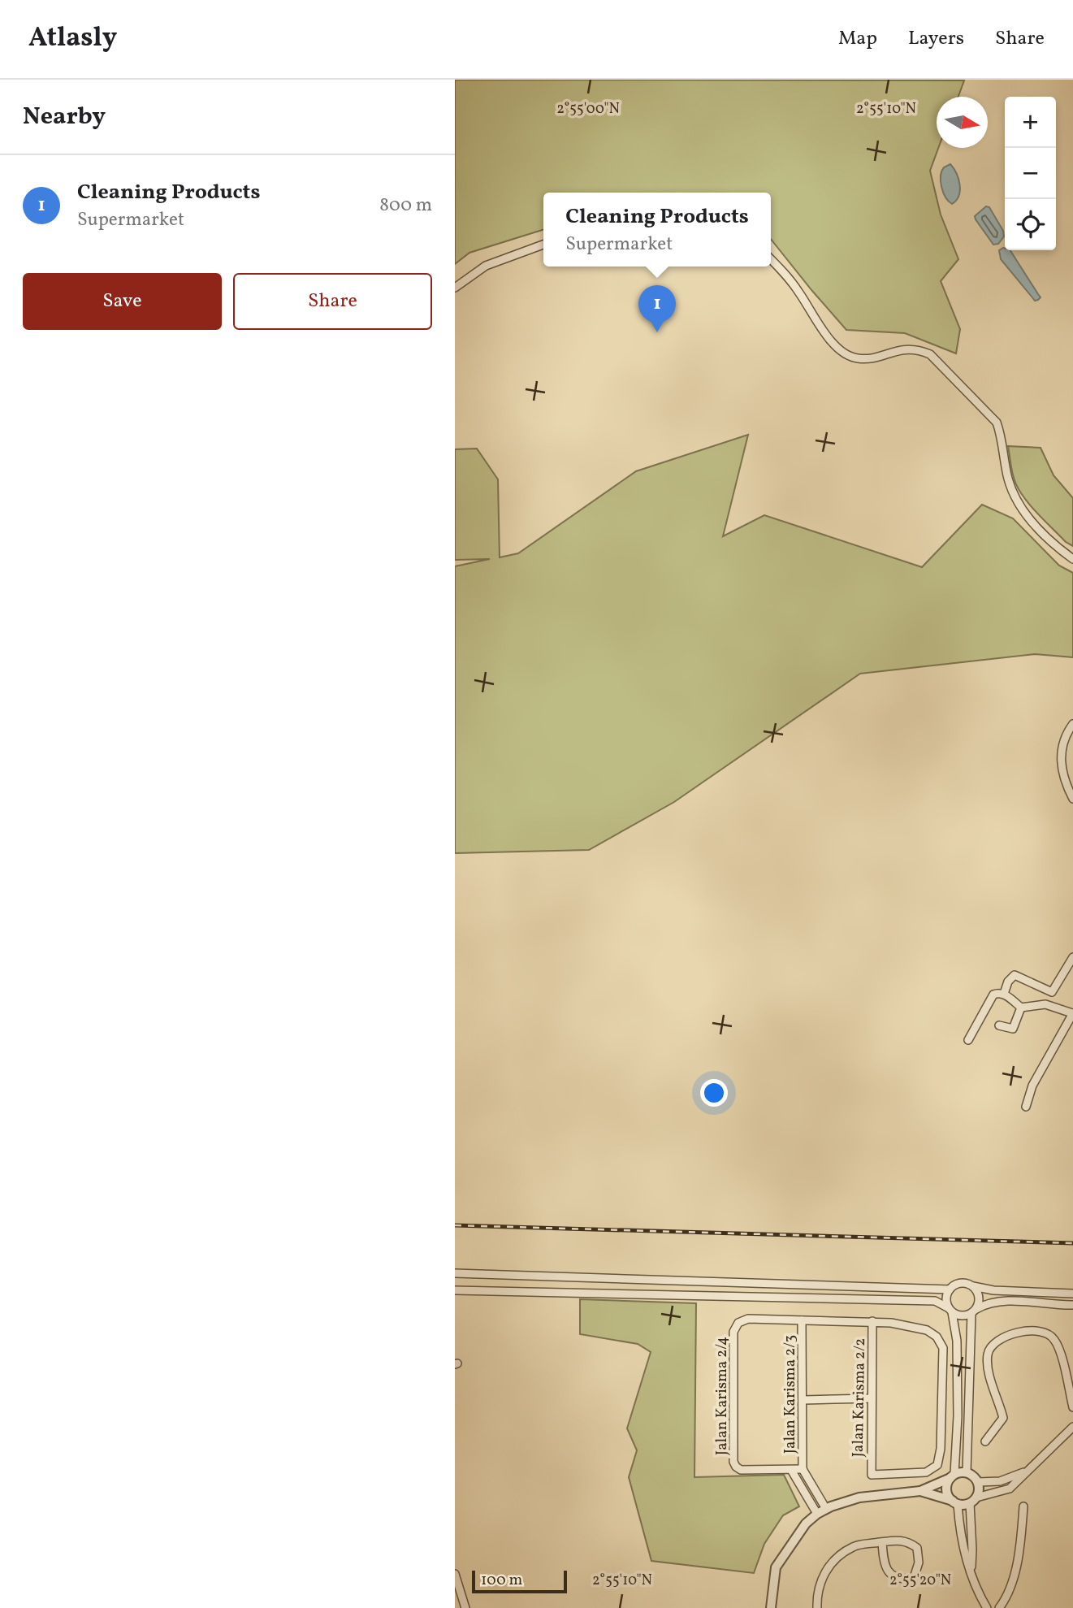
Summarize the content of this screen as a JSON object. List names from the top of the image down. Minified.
{"streets":{"street":["Jalan Karisma 2/3","Jalan Karisma 2/4","Jalan Karisma 2/2"]},"crossings":[["Jalan Karisma 2/3","Jalan Karisma 2/4"]],"scale_bar":"100 m","north":"right","page":{"header":"Atlasly","nav":["Map","Layers","Share"],"heading":"Nearby","map_buttons":["+","−"],"list":[{"mark":"1","name":"Cleaning Products","note":"Supermarket","value":"800 m"}],"popup":["Cleaning Products","Supermarket"],"buttons":["Save","Share"],"pins":"1","scale":"100 m"},"coordinates":["2°55'10\"N","2°55'00\"N","2°55'20\"N"]}
